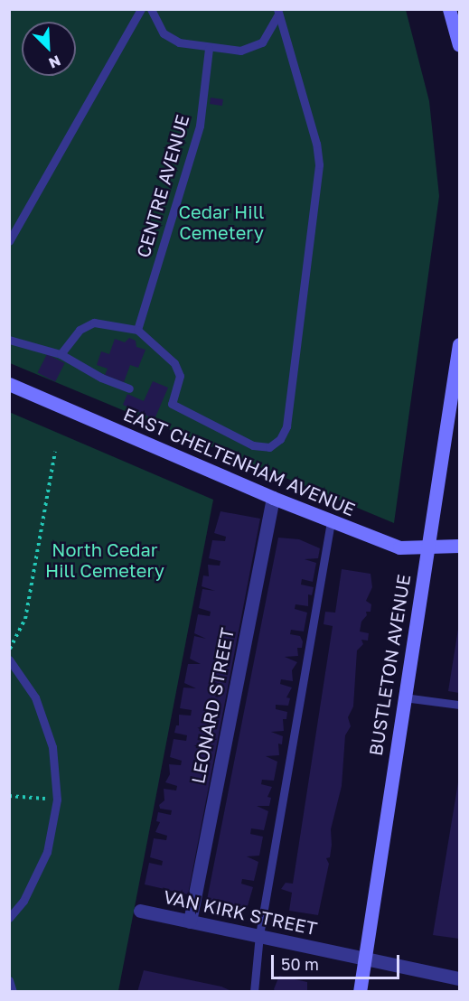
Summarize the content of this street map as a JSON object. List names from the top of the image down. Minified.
{"streets":{"main road":["EAST CHELTENHAM AVENUE","BUSTLETON AVENUE"],"street":["LEONARD STREET","VAN KIRK STREET"],"lane":["CENTRE AVENUE"]},"crossings":[["EAST CHELTENHAM AVENUE","BUSTLETON AVENUE"],["EAST CHELTENHAM AVENUE","LEONARD STREET"],["BUSTLETON AVENUE","VAN KIRK STREET"],["LEONARD STREET","VAN KIRK STREET"]],"parks":["Cedar Hill Cemetery","North Cedar Hill Cemetery"],"scale_bar":"50 m","north":"bottom right"}
